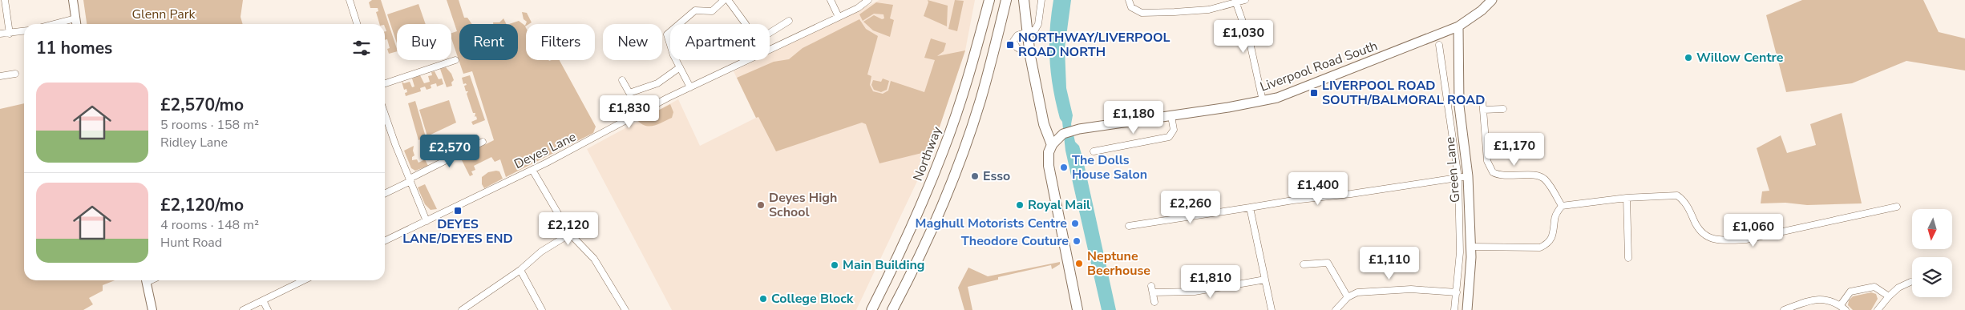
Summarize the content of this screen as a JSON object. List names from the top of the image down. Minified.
{"streets":{"main road":["Liverpool Road South","Northway","Green Lane"],"street":["Deyes Lane"]},"crossings":[["Liverpool Road South","Green Lane"]],"parks":["Glenn Park"],"places":{"transit":["NORTHWAY/LIVERPOOL ROAD NORTH","LIVERPOOL ROAD SOUTH/BALMORAL ROAD","DEYES LANE/DEYES END"],"other":["Willow Centre","The Dolls House Salon","Esso","Deyes High School","Royal Mail","Maghull Motorists Centre","Theodore Couture","Neptune Beerhouse","Main Building","College Block"]},"north":"bottom","page":{"price":["£1,030","£1,830","£1,180","£1,170","£2,570","£1,400","£2,260","£2,120","£1,060","£1,110","£1,810"],"chip":["Buy","Rent","Filters","New","Apartment"],"heading":"11 homes","list":[{"name":"£2,570/mo","note":"5 rooms · 158 m² · Ridley Lane"},{"name":"£2,120/mo","note":"4 rooms · 148 m² · Hunt Road"}]}}
